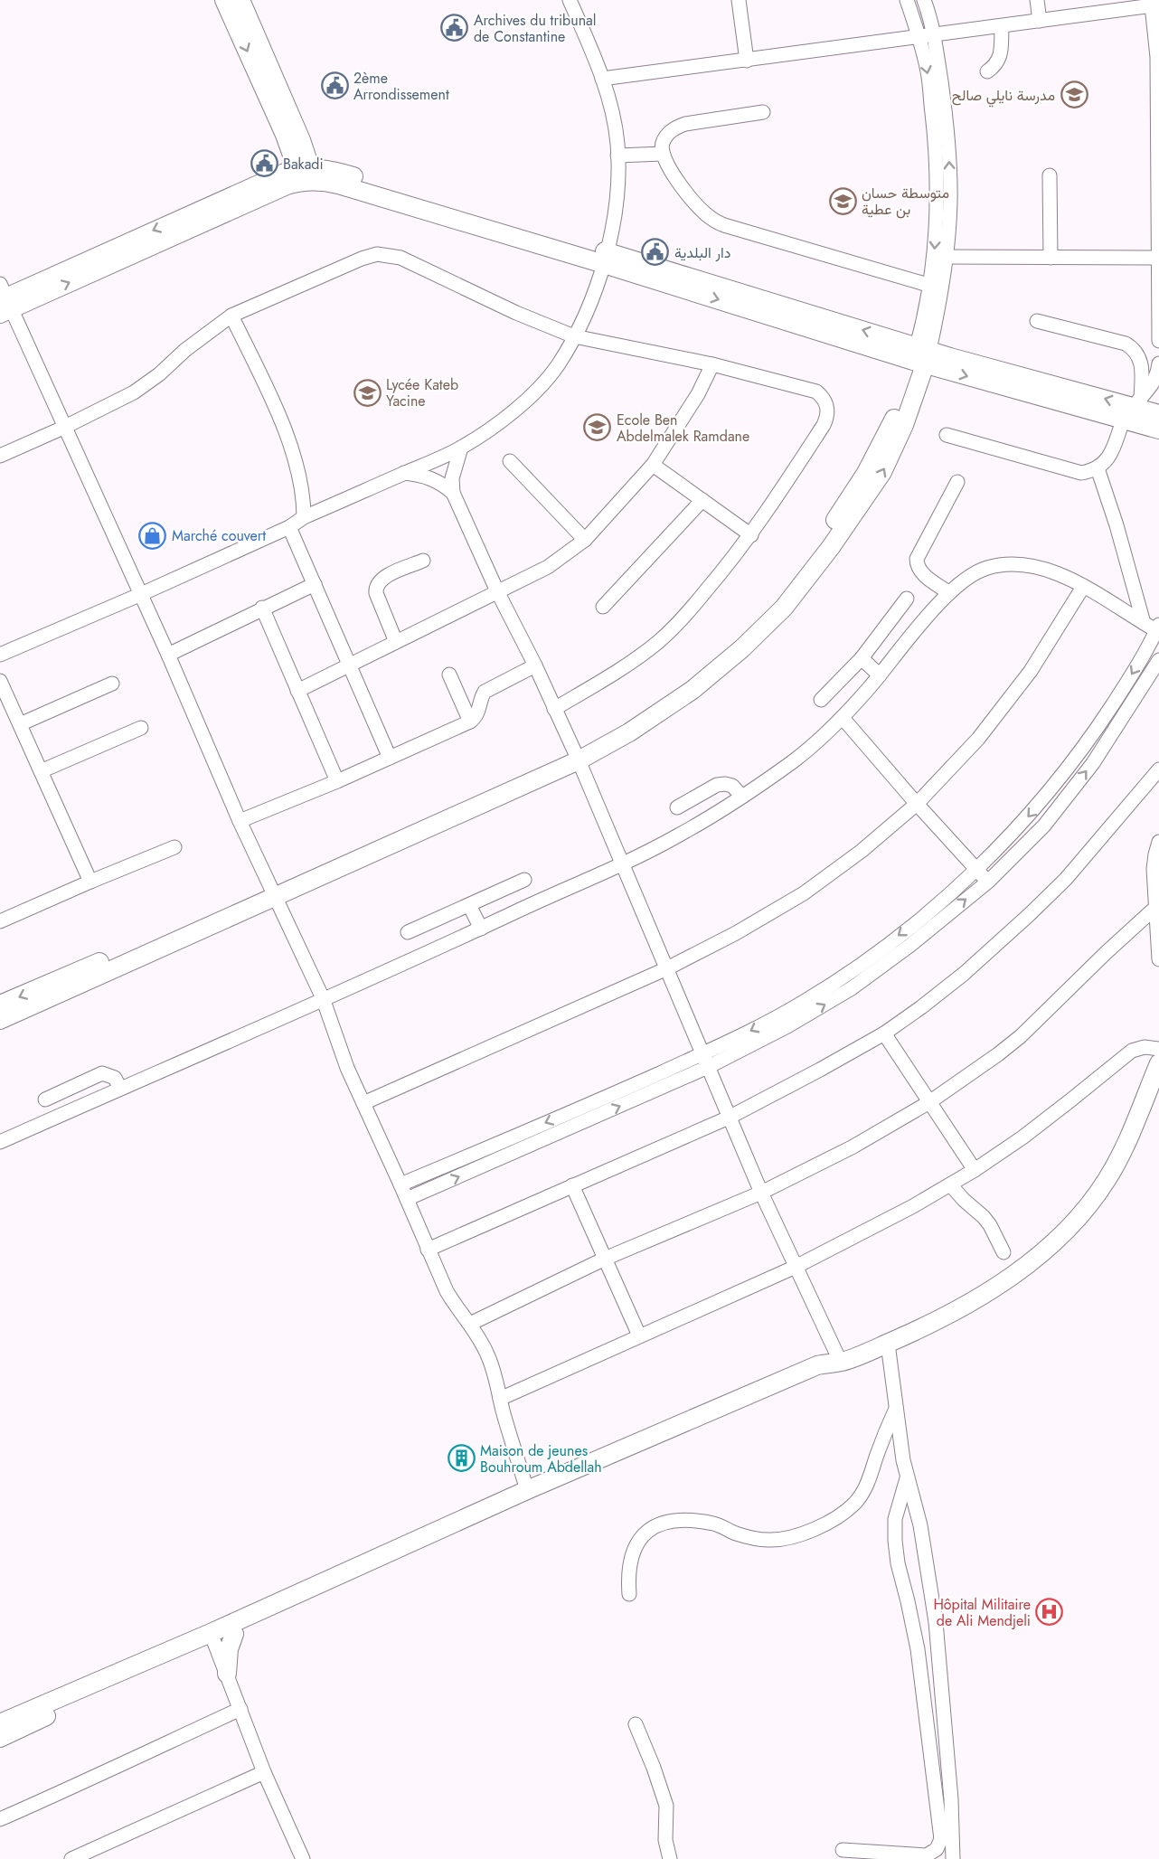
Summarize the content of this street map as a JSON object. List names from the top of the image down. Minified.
{"places":{"public building":["Archives du tribunal de Constantine","2ème Arrondissement","Bakadi","دار البلدية"],"school or university":["مدرسة نايلي صالح","متوسطة حسان بن عطية","Lycée Kateb Yacine","Ecole Ben Abdelmalek Ramdane"],"shop":["Marché couvert"],"building":["Maison de jeunes Bouhroum Abdellah"],"hospital":["Hôpital Militaire de Ali Mendjeli"]}}
